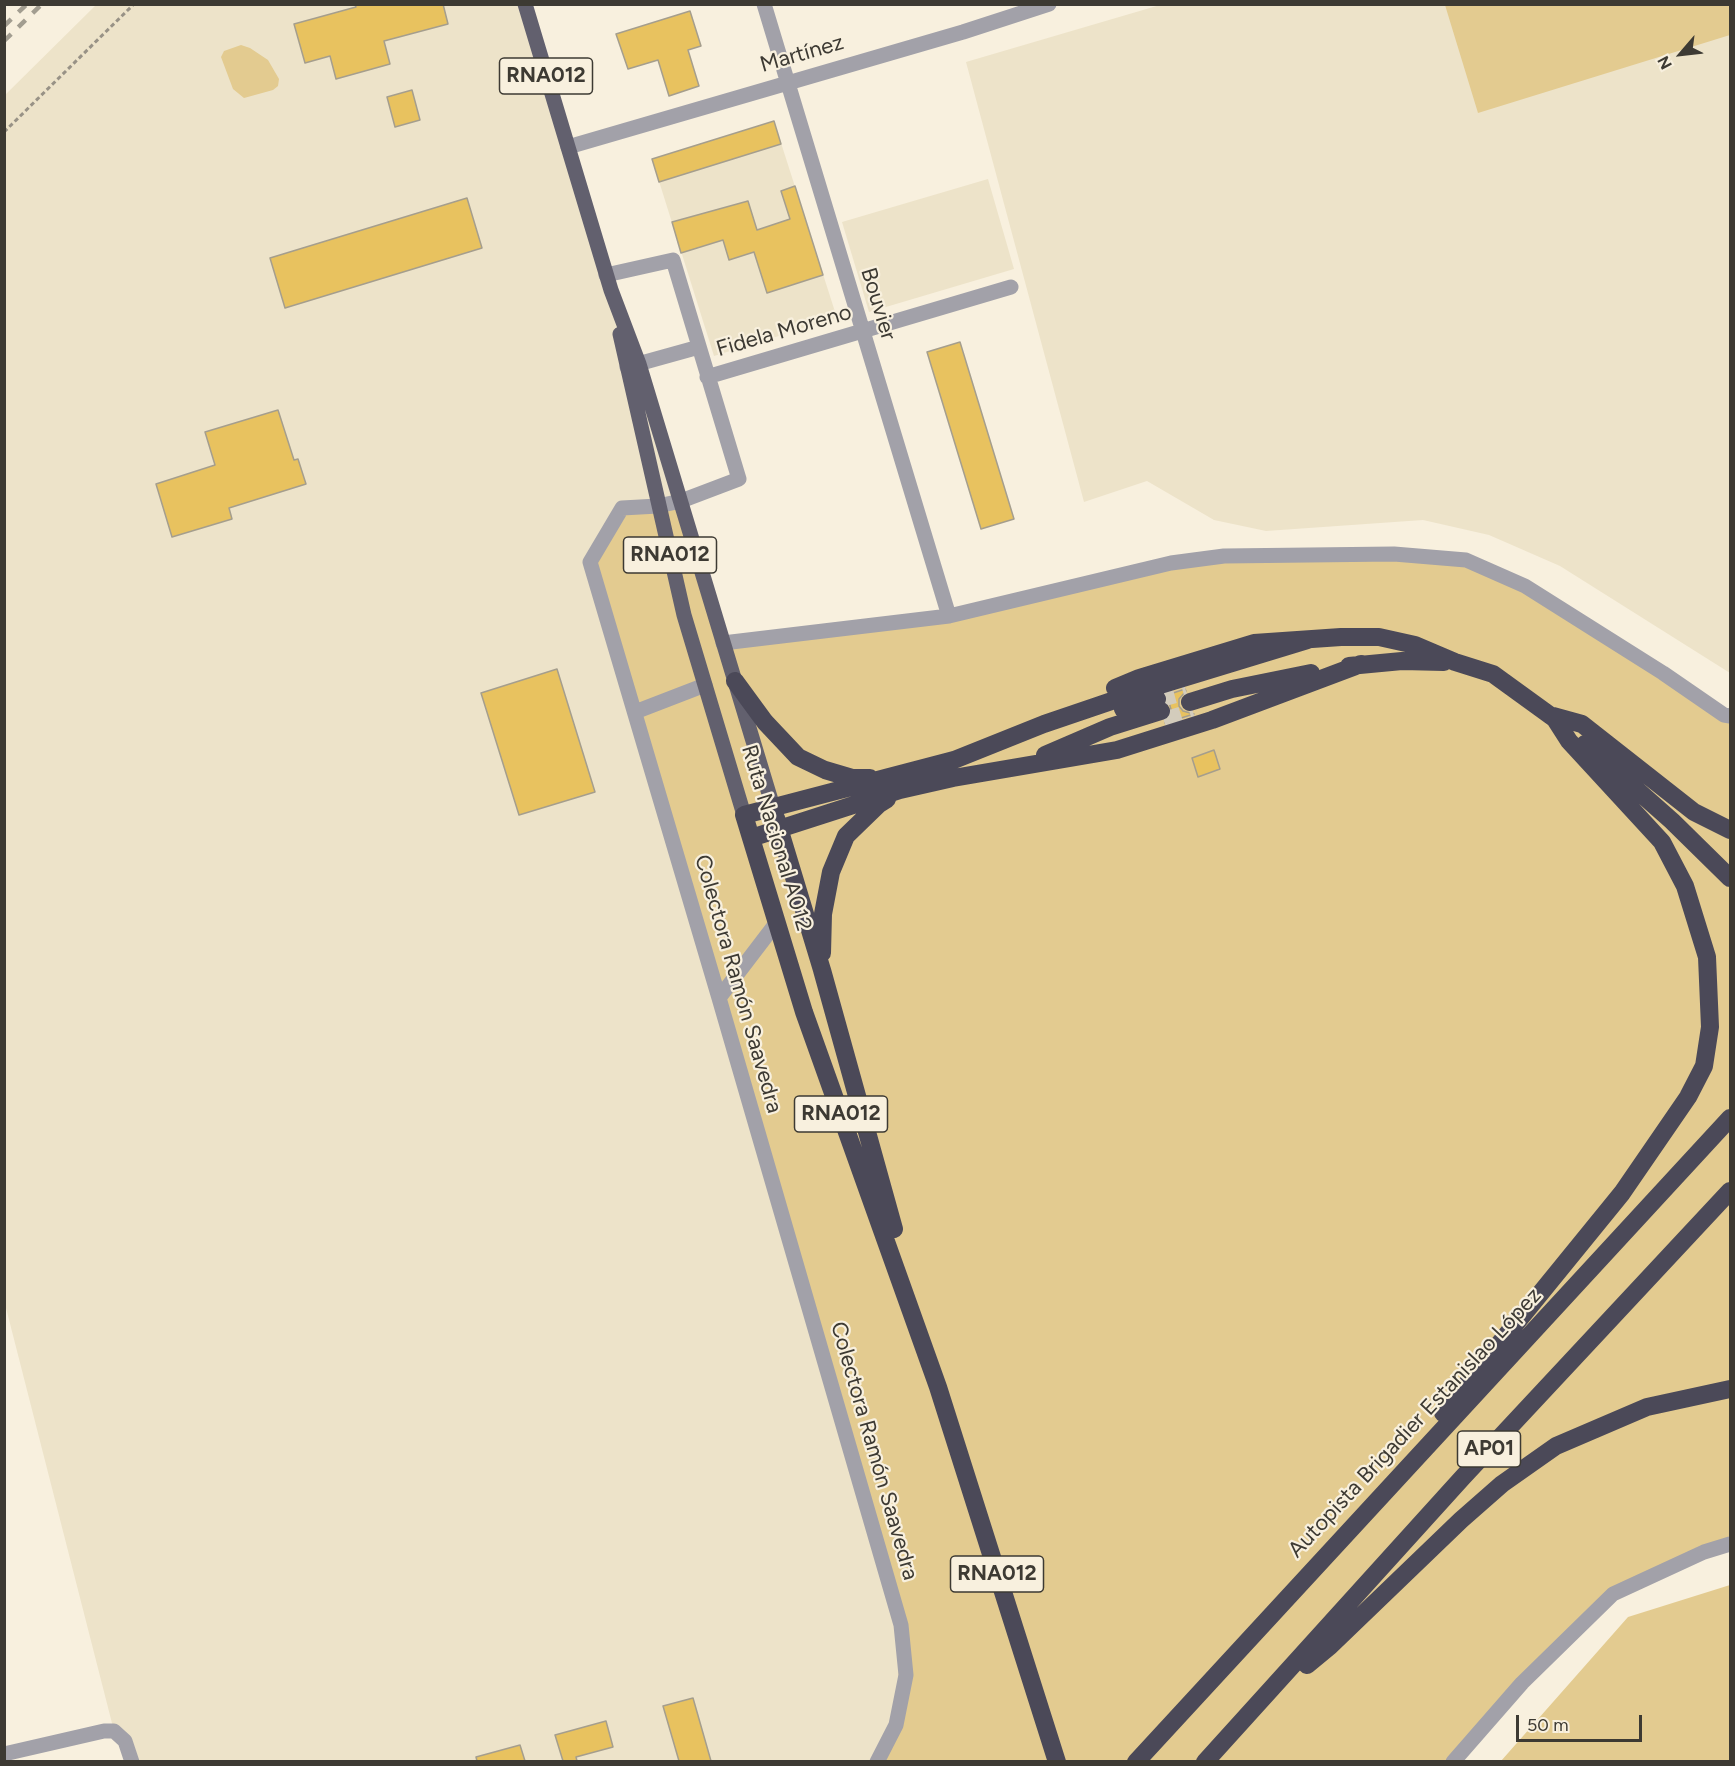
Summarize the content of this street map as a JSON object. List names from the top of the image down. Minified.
{"streets":{"highway":["RNA012","Ruta Nacional A012","Autopista Brigadier Estanislao López","AP01"],"street":["Martínez","Bouvier","Fidela Moreno","Colectora Ramón Saavedra"]},"crossings":[["Martínez","Bouvier"],["Martínez","Ruta Nacional A012"],["RNA012","Ruta Nacional A012"],["Bouvier","Fidela Moreno"],["Ruta Nacional A012","Colectora Ramón Saavedra"]],"scale_bar":"50 m","north":"bottom left"}
